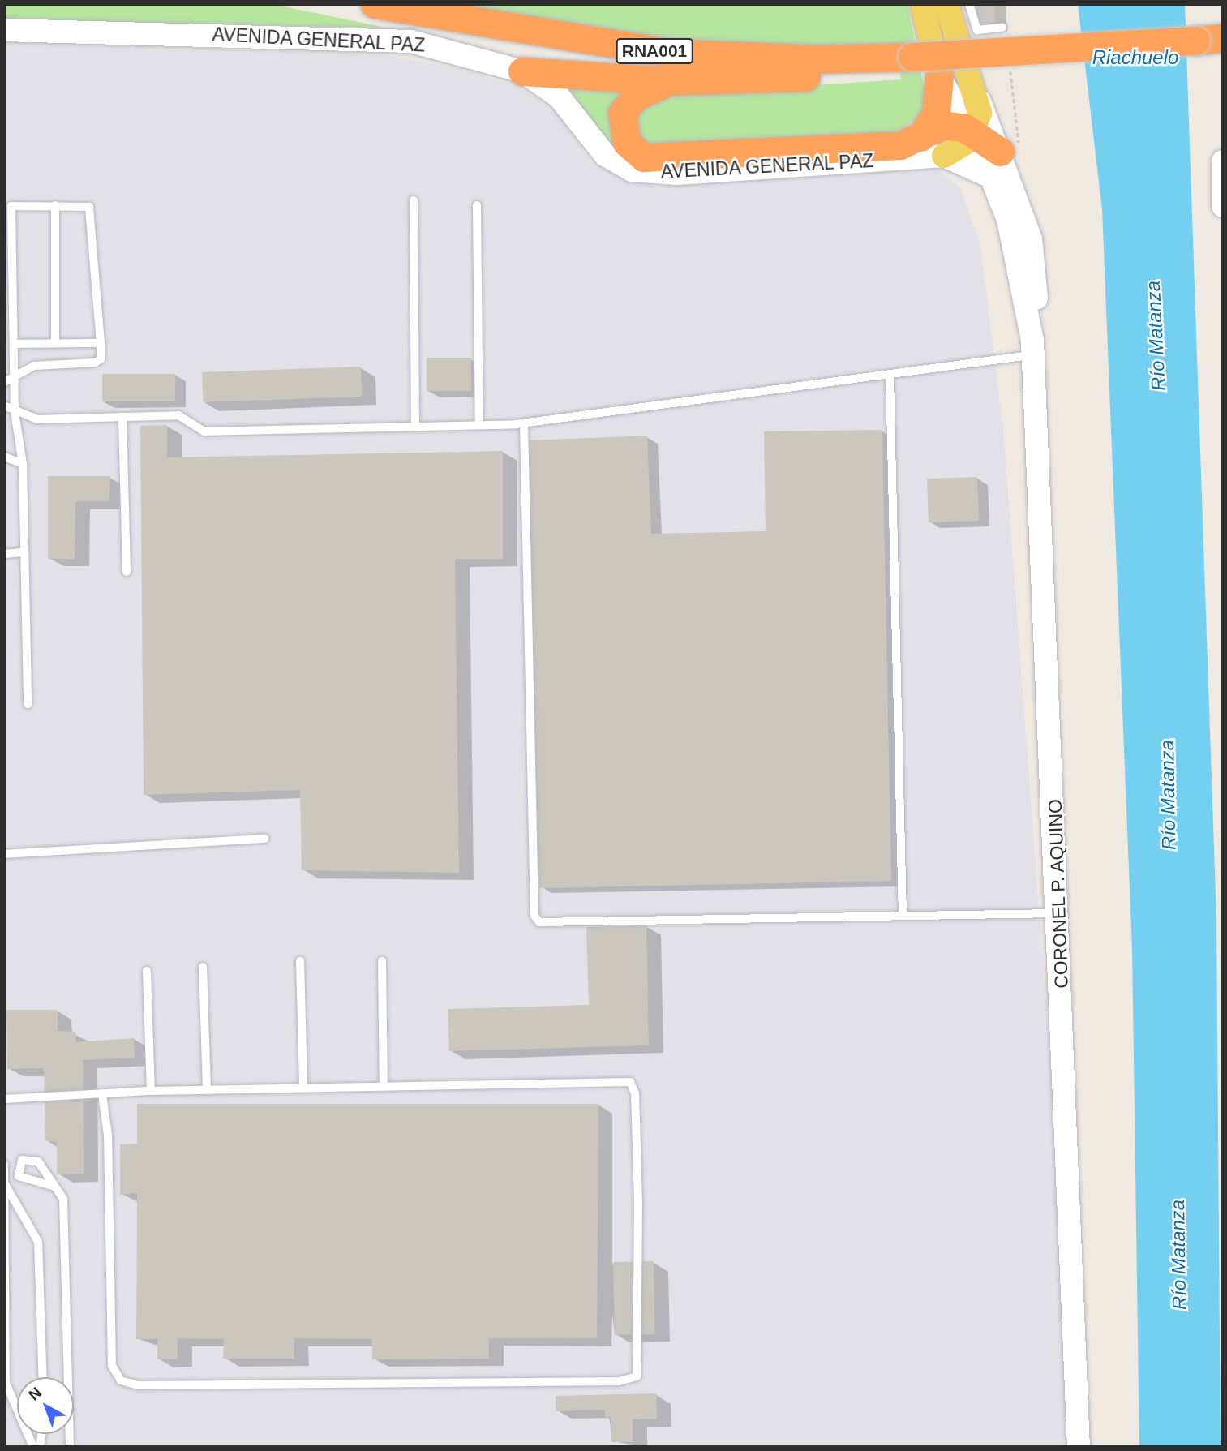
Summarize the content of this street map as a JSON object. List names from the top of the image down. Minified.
{"streets":{"highway":["AVENIDA GENERAL PAZ","RNA001"],"street":["CORONEL P. AQUINO"]},"crossings":[["AVENIDA GENERAL PAZ","RNA001"],["AVENIDA GENERAL PAZ","CORONEL P. AQUINO"]],"water":["Riachuelo","Río Matanza"],"north":"top left"}
